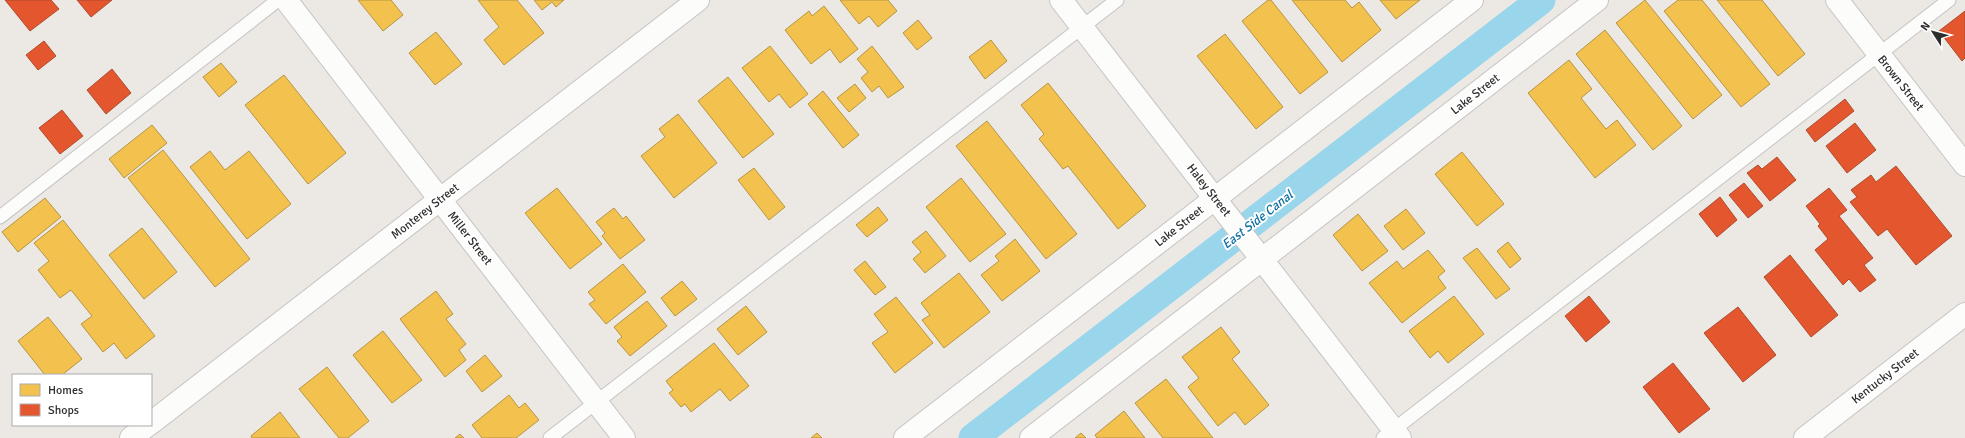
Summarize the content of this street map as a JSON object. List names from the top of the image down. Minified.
{"streets":{"street":["Brown Street","Lake Street","Haley Street","Monterey Street","Miller Street","Kentucky Street"]},"crossings":[["Lake Street","Haley Street"],["Monterey Street","Miller Street"]],"water":["East Side Canal"],"legend":["Homes","Shops"],"north":"top left"}
